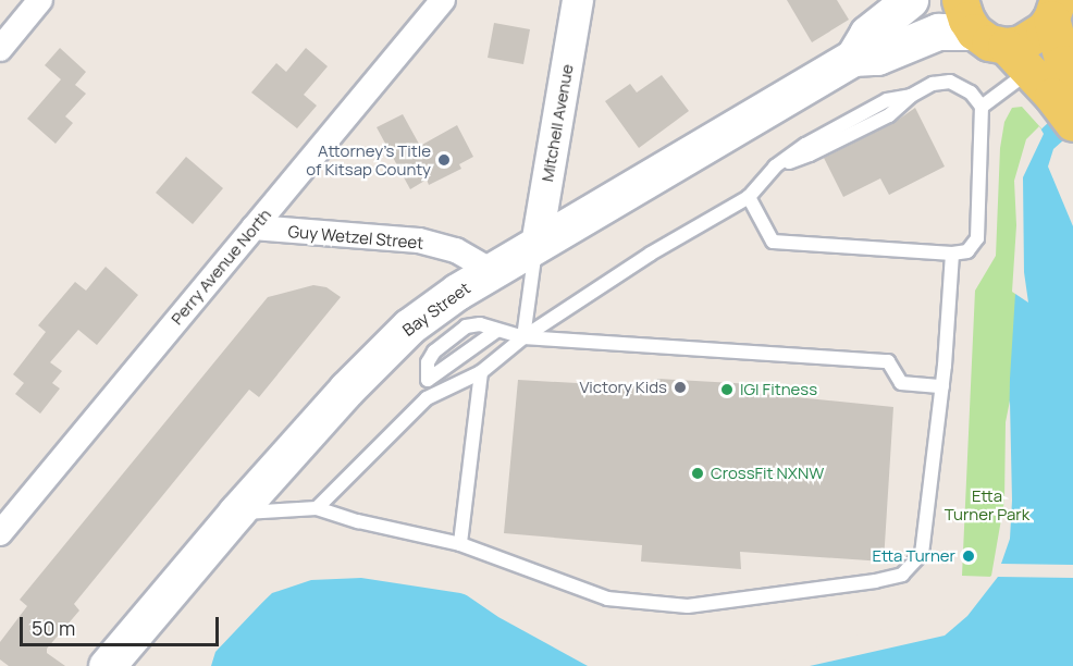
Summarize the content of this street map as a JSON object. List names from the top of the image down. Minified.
{"streets":{"main road":["Bay Street"],"street":["Mitchell Avenue","Guy Wetzel Street","Perry Avenue North"]},"crossings":[["Mitchell Avenue","Bay Street"],["Guy Wetzel Street","Perry Avenue North"],["Guy Wetzel Street","Bay Street"]],"parks":["Etta Turner Park"],"places":["Attorney's Title of Kitsap County","Victory Kids","IGI Fitness","CrossFit NXNW","Etta Turner"],"scale_bar":"50 m"}
